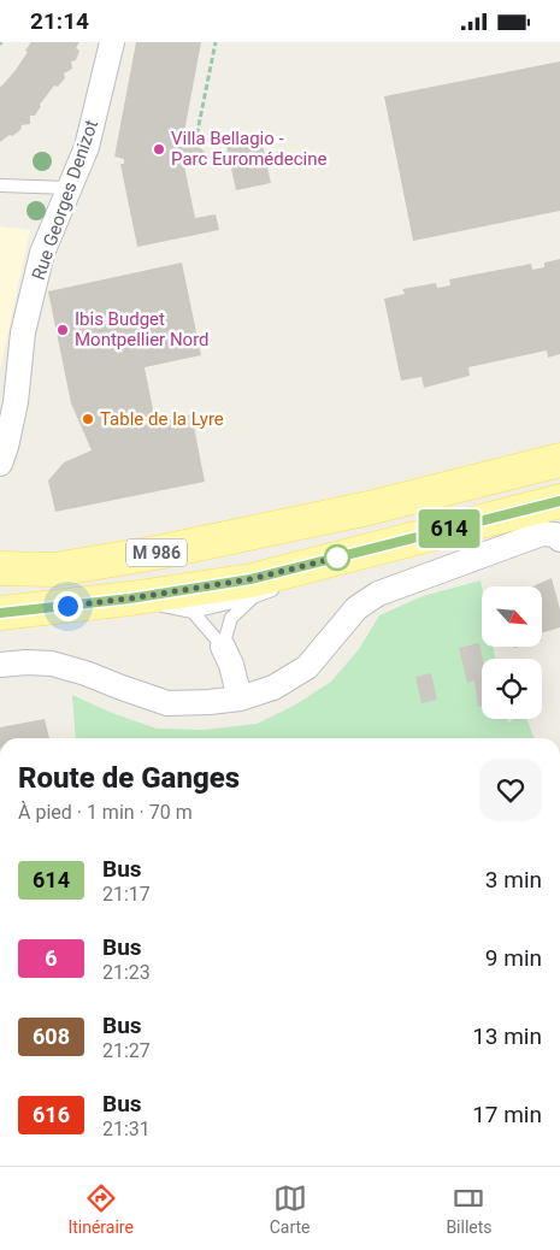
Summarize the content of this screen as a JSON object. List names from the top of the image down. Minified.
{"streets":{"main road":["M 986"],"street":["Rue Georges Denizot"]},"places":["Villa Bellagio - Parc Euromédecine","Ibis Budget Montpellier Nord","Table de la Lyre"],"lines":["bus line 614"],"north":"bottom right","page":{"status":"21:14","on_map":"614","heading":["Route de Ganges","À pied · 1 min · 70 m"],"list":[{"mark":"614","name":"Bus","note":"21:17","value":"3 min"},{"mark":"6","name":"Bus","note":"21:23","value":"9 min"},{"mark":"608","name":"Bus","note":"21:27","value":"13 min"},{"mark":"616","name":"Bus","note":"21:31","value":"17 min"}],"tabs":["Itinéraire","Carte","Billets"]}}
